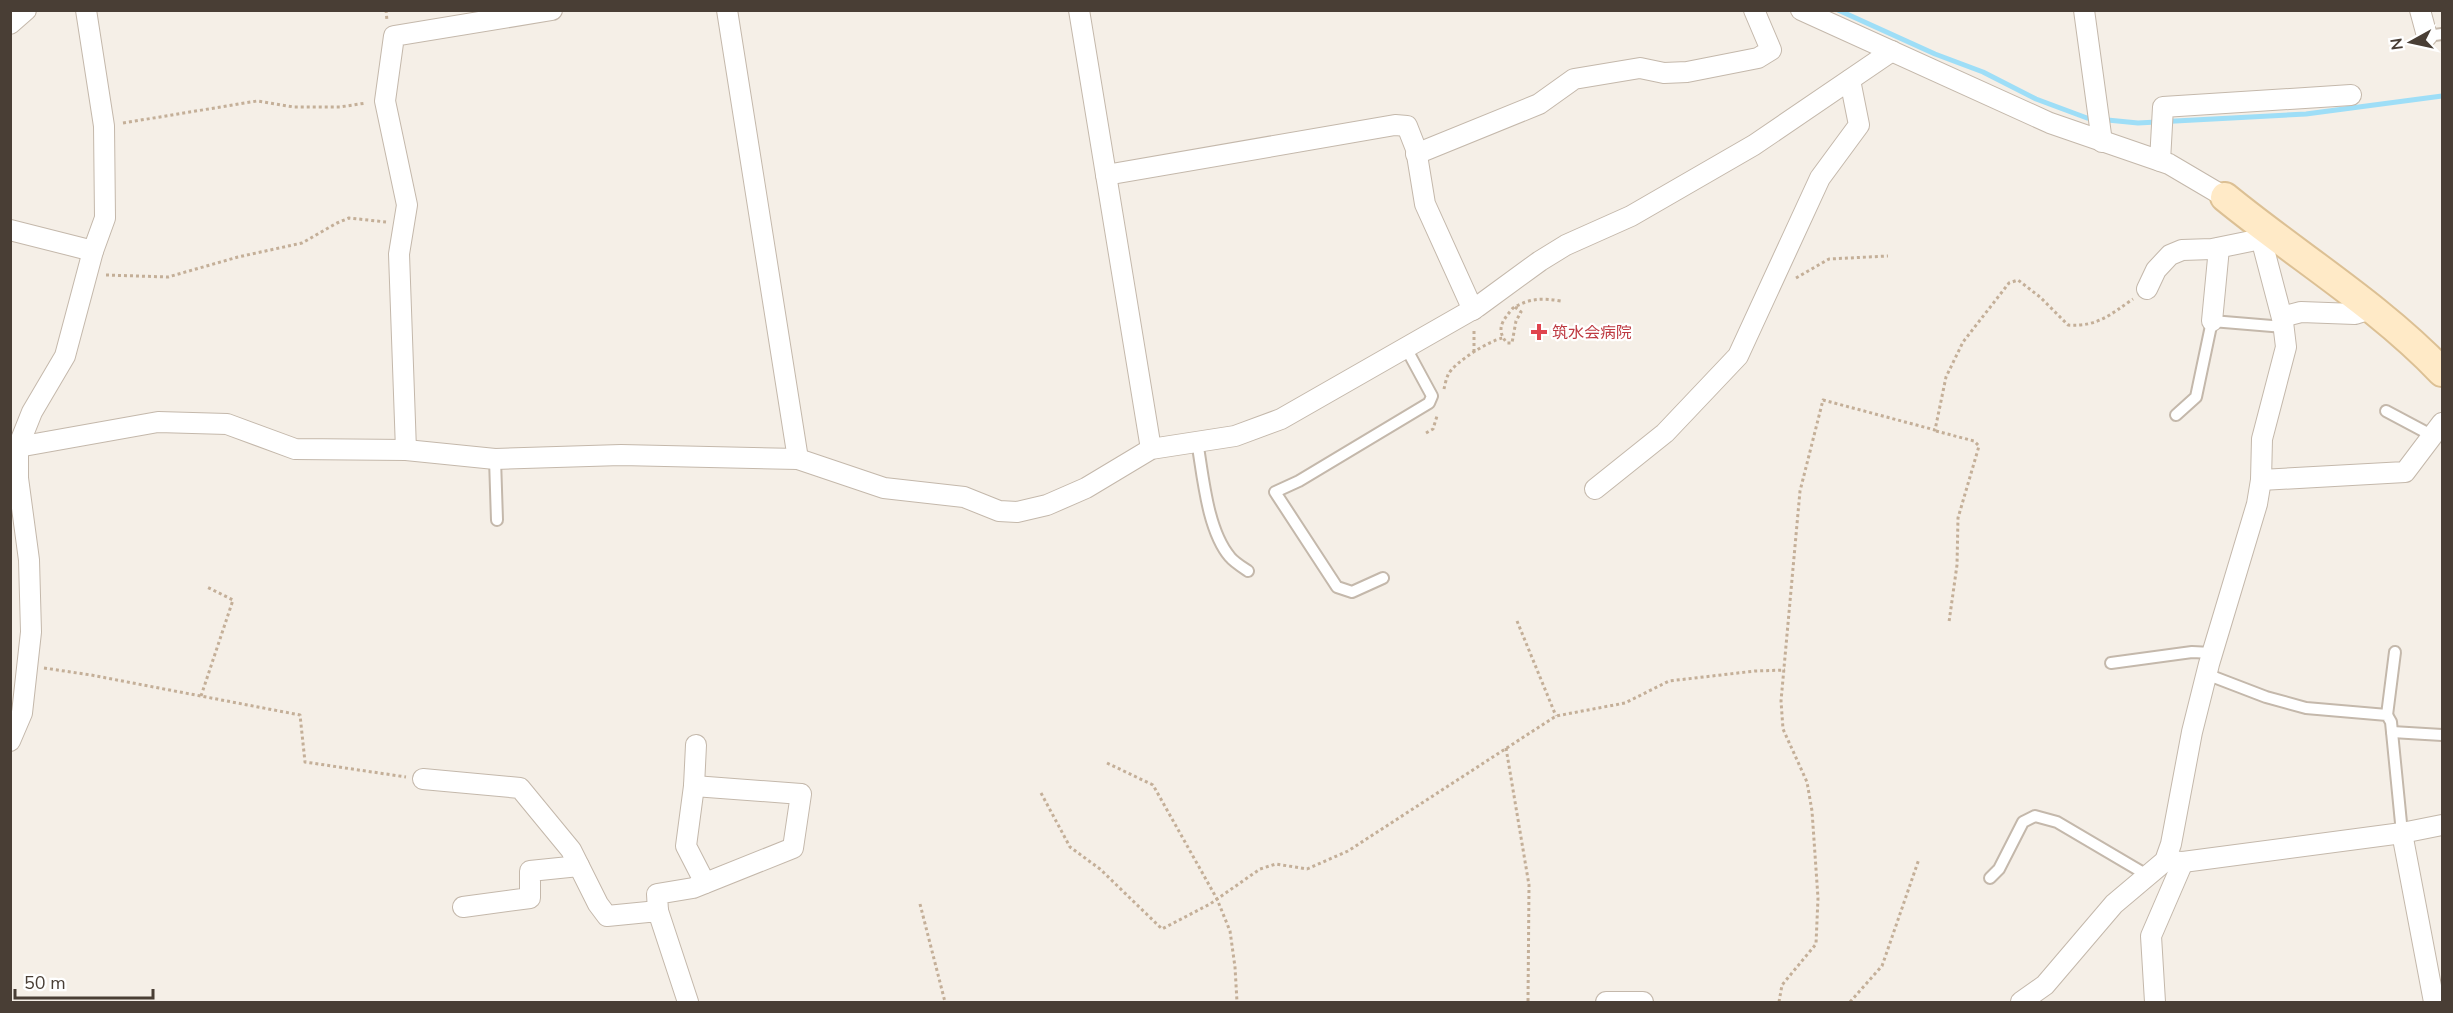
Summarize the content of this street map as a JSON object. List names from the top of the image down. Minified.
{"places":{"health":["筑水会病院"]},"scale_bar":"50 m","north":"left"}
